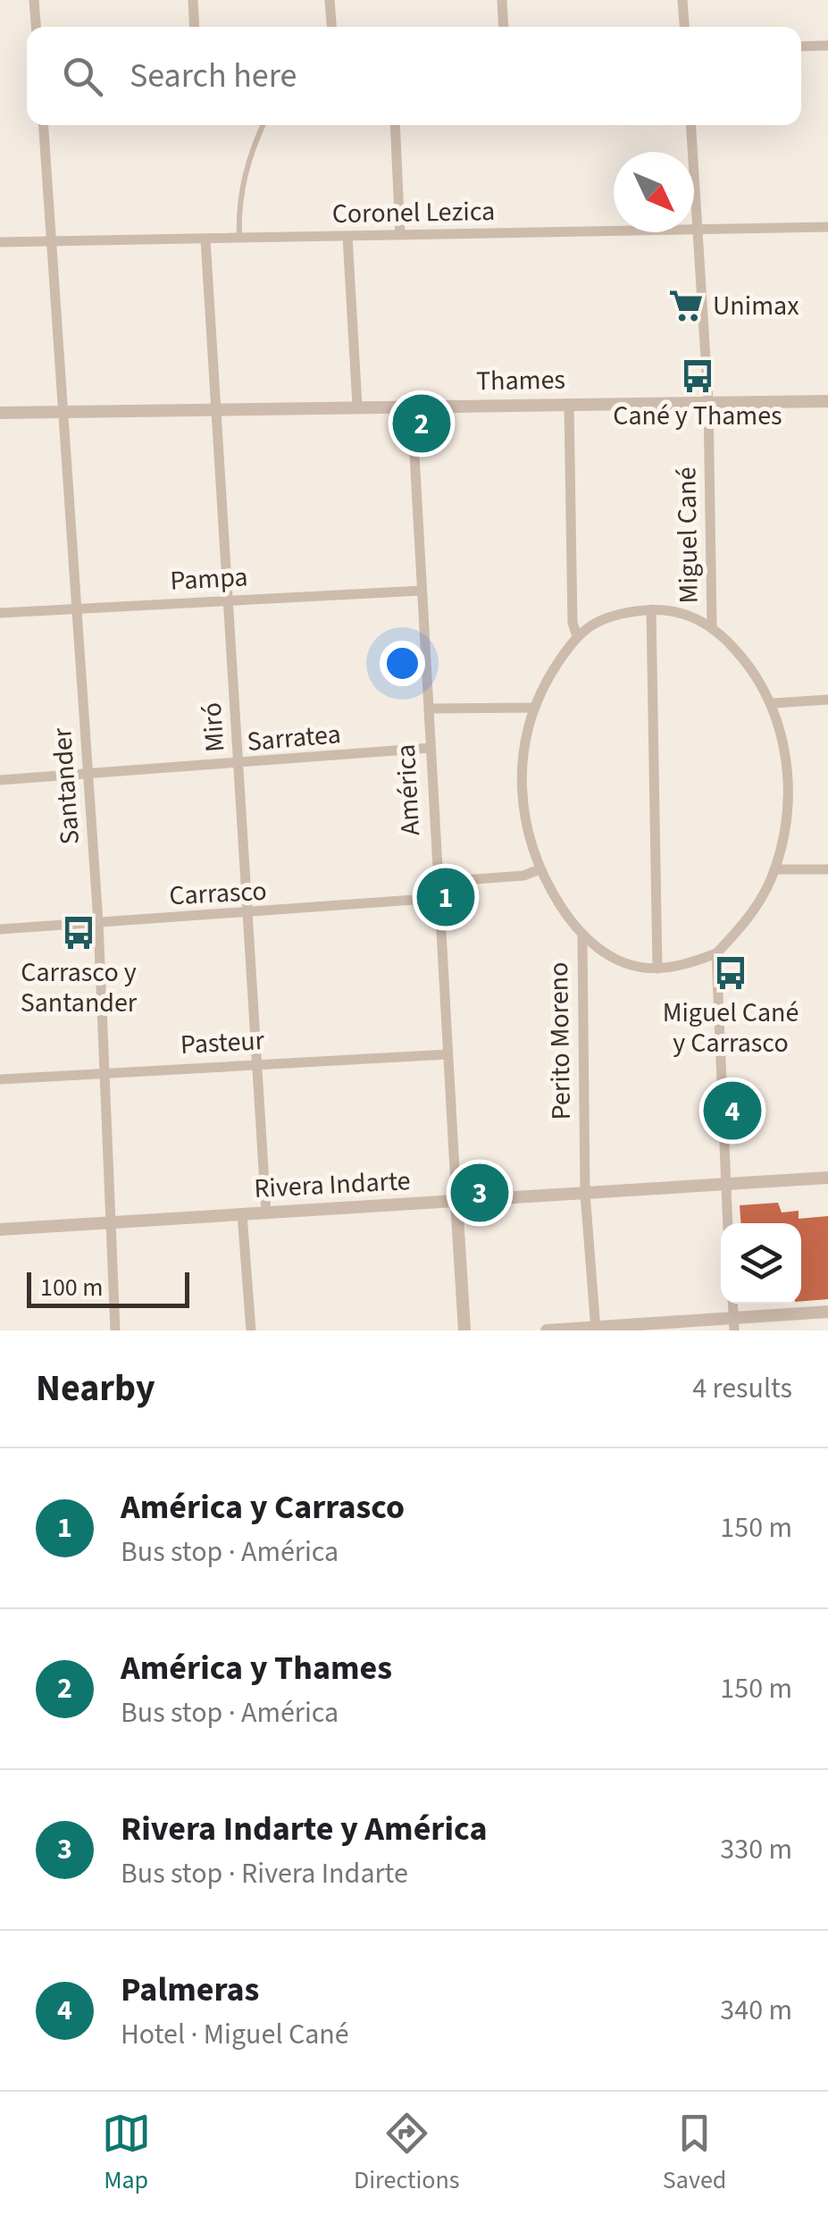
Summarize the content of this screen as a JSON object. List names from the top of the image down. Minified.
{"streets":{"street":["Coronel Lezica","Thames","Miguel Cané","Pampa","Miró","Sarratea","Santander","América","Carrasco","Perito Moreno","Pasteur","Rivera Indarte"]},"crossings":[["Coronel Lezica","Miguel Cané"],["Coronel Lezica","Miró"],["Coronel Lezica","Santander"],["Thames","Miguel Cané"],["Thames","Miró"],["Thames","Santander"],["Thames","América"],["Pampa","Miró"],["Pampa","Santander"],["Pampa","América"],["Miró","Sarratea"],["Miró","Carrasco"],["Miró","Pasteur"],["Miró","Rivera Indarte"],["Sarratea","Santander"],["Sarratea","América"],["Santander","Carrasco"],["Santander","Pasteur"],["Santander","Rivera Indarte"],["América","Carrasco"],["América","Pasteur"],["América","Rivera Indarte"],["Perito Moreno","Rivera Indarte"]],"places":{"supermarket":["Unimax"],"bus stop":["Cané y Thames","Carrasco y Santander","Miguel Cané y Carrasco"]},"scale_bar":"100 m","north":"bottom right","page":{"search":"Search here","pins":["2","1","4","3"],"scale":"100 m","heading":["Nearby","4 results"],"list":[{"mark":"1","name":"América y Carrasco","note":"Bus stop · América","value":"150 m"},{"mark":"2","name":"América y Thames","note":"Bus stop · América","value":"150 m"},{"mark":"3","name":"Rivera Indarte y América","note":"Bus stop · Rivera Indarte","value":"330 m"},{"mark":"4","name":"Palmeras","note":"Hotel · Miguel Cané","value":"340 m"}],"nav":["Map","Directions","Saved"]}}
